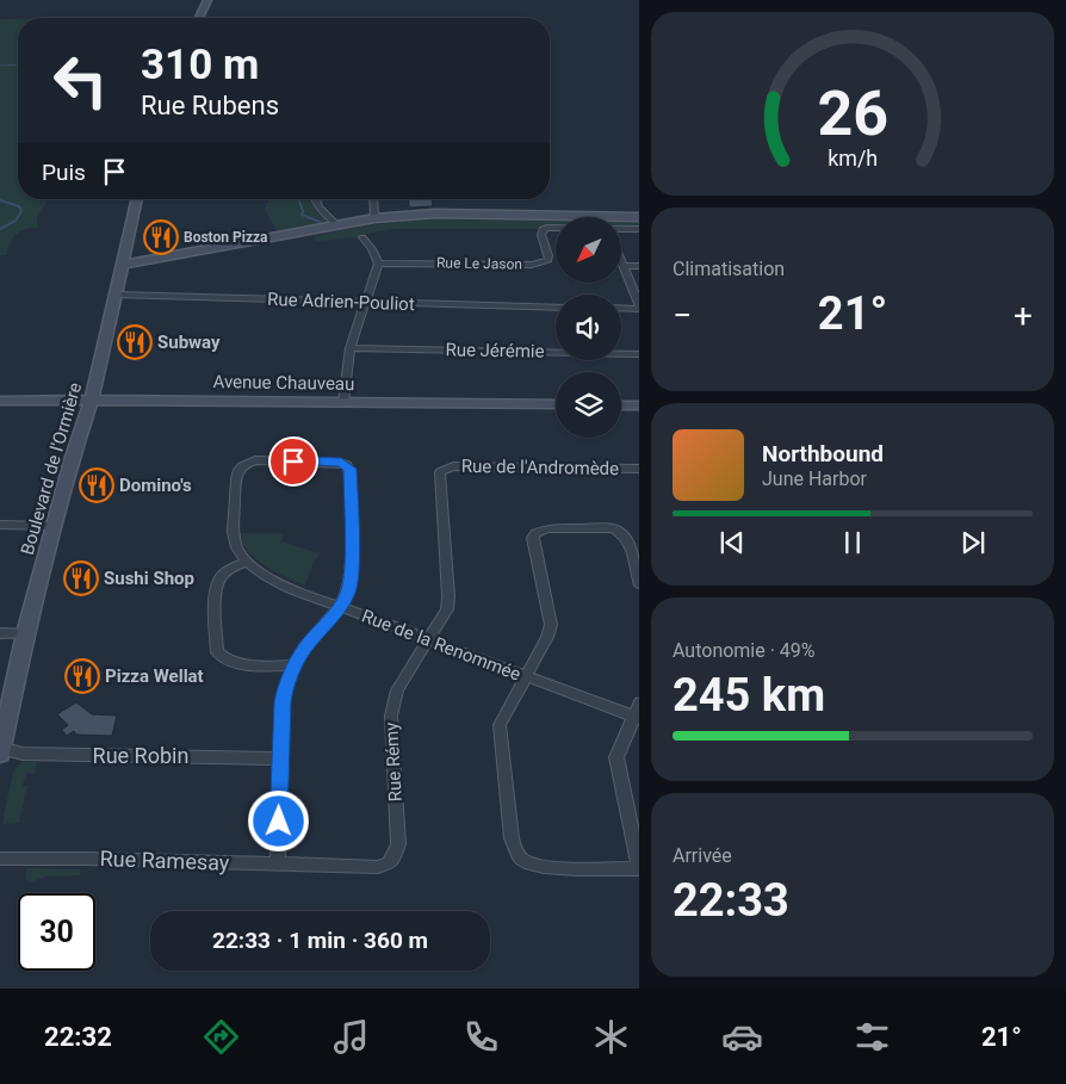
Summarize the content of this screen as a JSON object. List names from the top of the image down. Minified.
{"streets":{"main road":["Avenue Chauveau","Boulevard de l'Ormière"],"street":["Rue Le Jason","Rue Adrien-Pouliot","Rue Jérémie","Rue de l'Andromède","Rue de la Renommée","Rue Robin","Rue Rémy","Rue Ramesay"]},"crossings":[["Rue Adrien-Pouliot","Boulevard de l'Ormière"],["Avenue Chauveau","Boulevard de l'Ormière"],["Rue de l'Andromède","Rue Rémy"],["Boulevard de l'Ormière","Rue Robin"],["Rue de la Renommée","Rue Rémy"],["Rue Rémy","Rue Ramesay"]],"places":{"restaurant":["Boston Pizza","Subway","Domino's","Sushi Shop","Pizza Wellat"]},"north":"bottom left","page":{"turn":["310 m","Rue Rubens"],"then":"Puis","tile":["Climatisation",["Autonomie · 49%","245 km"],["Arrivée","22:33"]],"heat":["−","21°","+"],"song":["Northbound","June Harbor"],"limit":"30","trip":"22:33 · 1 min · 360 m","tabs":["22:32","21°"],"gauge":["26","km/h"]}}
